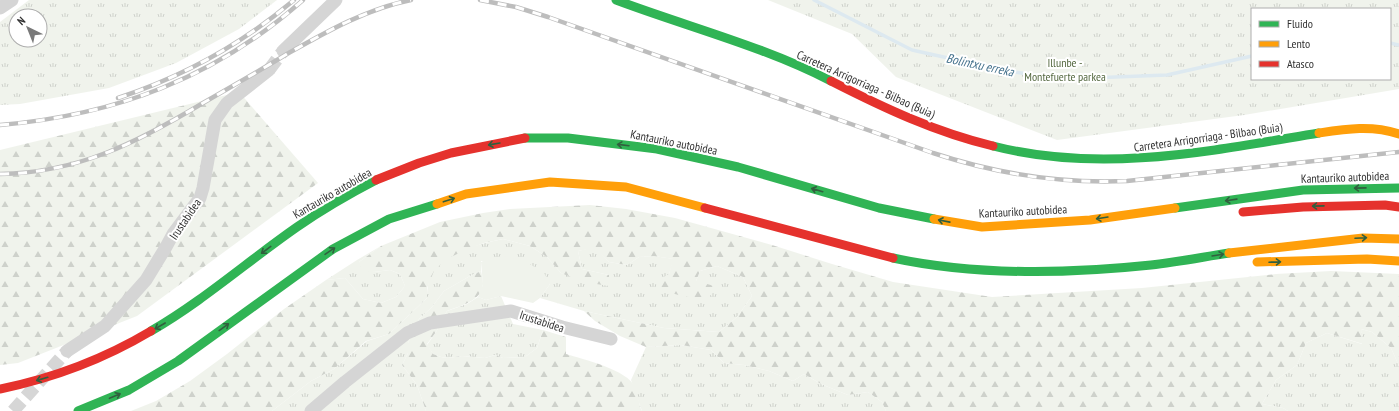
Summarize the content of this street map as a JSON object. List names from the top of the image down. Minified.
{"streets":{"main road":["Carretera Arrigorriaga - Bilbao (Buia)","Kantauriko autobidea"],"street":["Irustabidea"]},"water":["Bolintxu erreka"],"parks":["Illunbe - Montefuerte parkea"],"legend":["Fluido","Lento","Atasco"],"north":"top left"}
